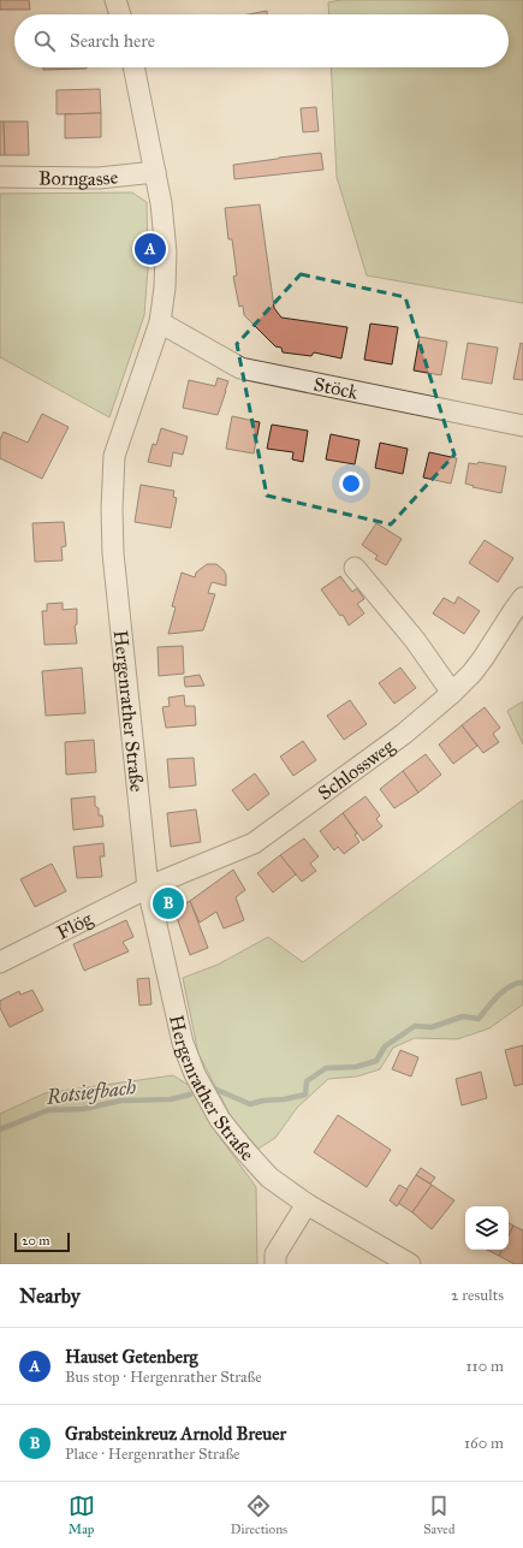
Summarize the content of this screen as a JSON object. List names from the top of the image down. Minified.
{"streets":{"street":["Borngasse","Stöck","Hergenrather Straße","Schlossweg","Flög"]},"crossings":[["Borngasse","Hergenrather Straße"],["Stöck","Hergenrather Straße"],["Hergenrather Straße","Schlossweg"],["Hergenrather Straße","Flög"],["Schlossweg","Flög"]],"water":["Rotsiefbach"],"scale_bar":"20 m","page":{"search":"Search here","pins":["A","B"],"scale":"20 m","heading":["Nearby","2 results"],"list":[{"mark":"A","name":"Hauset Getenberg","note":"Bus stop · Hergenrather Straße","value":"110 m"},{"mark":"B","name":"Grabsteinkreuz Arnold Breuer","note":"Place · Hergenrather Straße","value":"160 m"}],"nav":["Map","Directions","Saved"]}}
